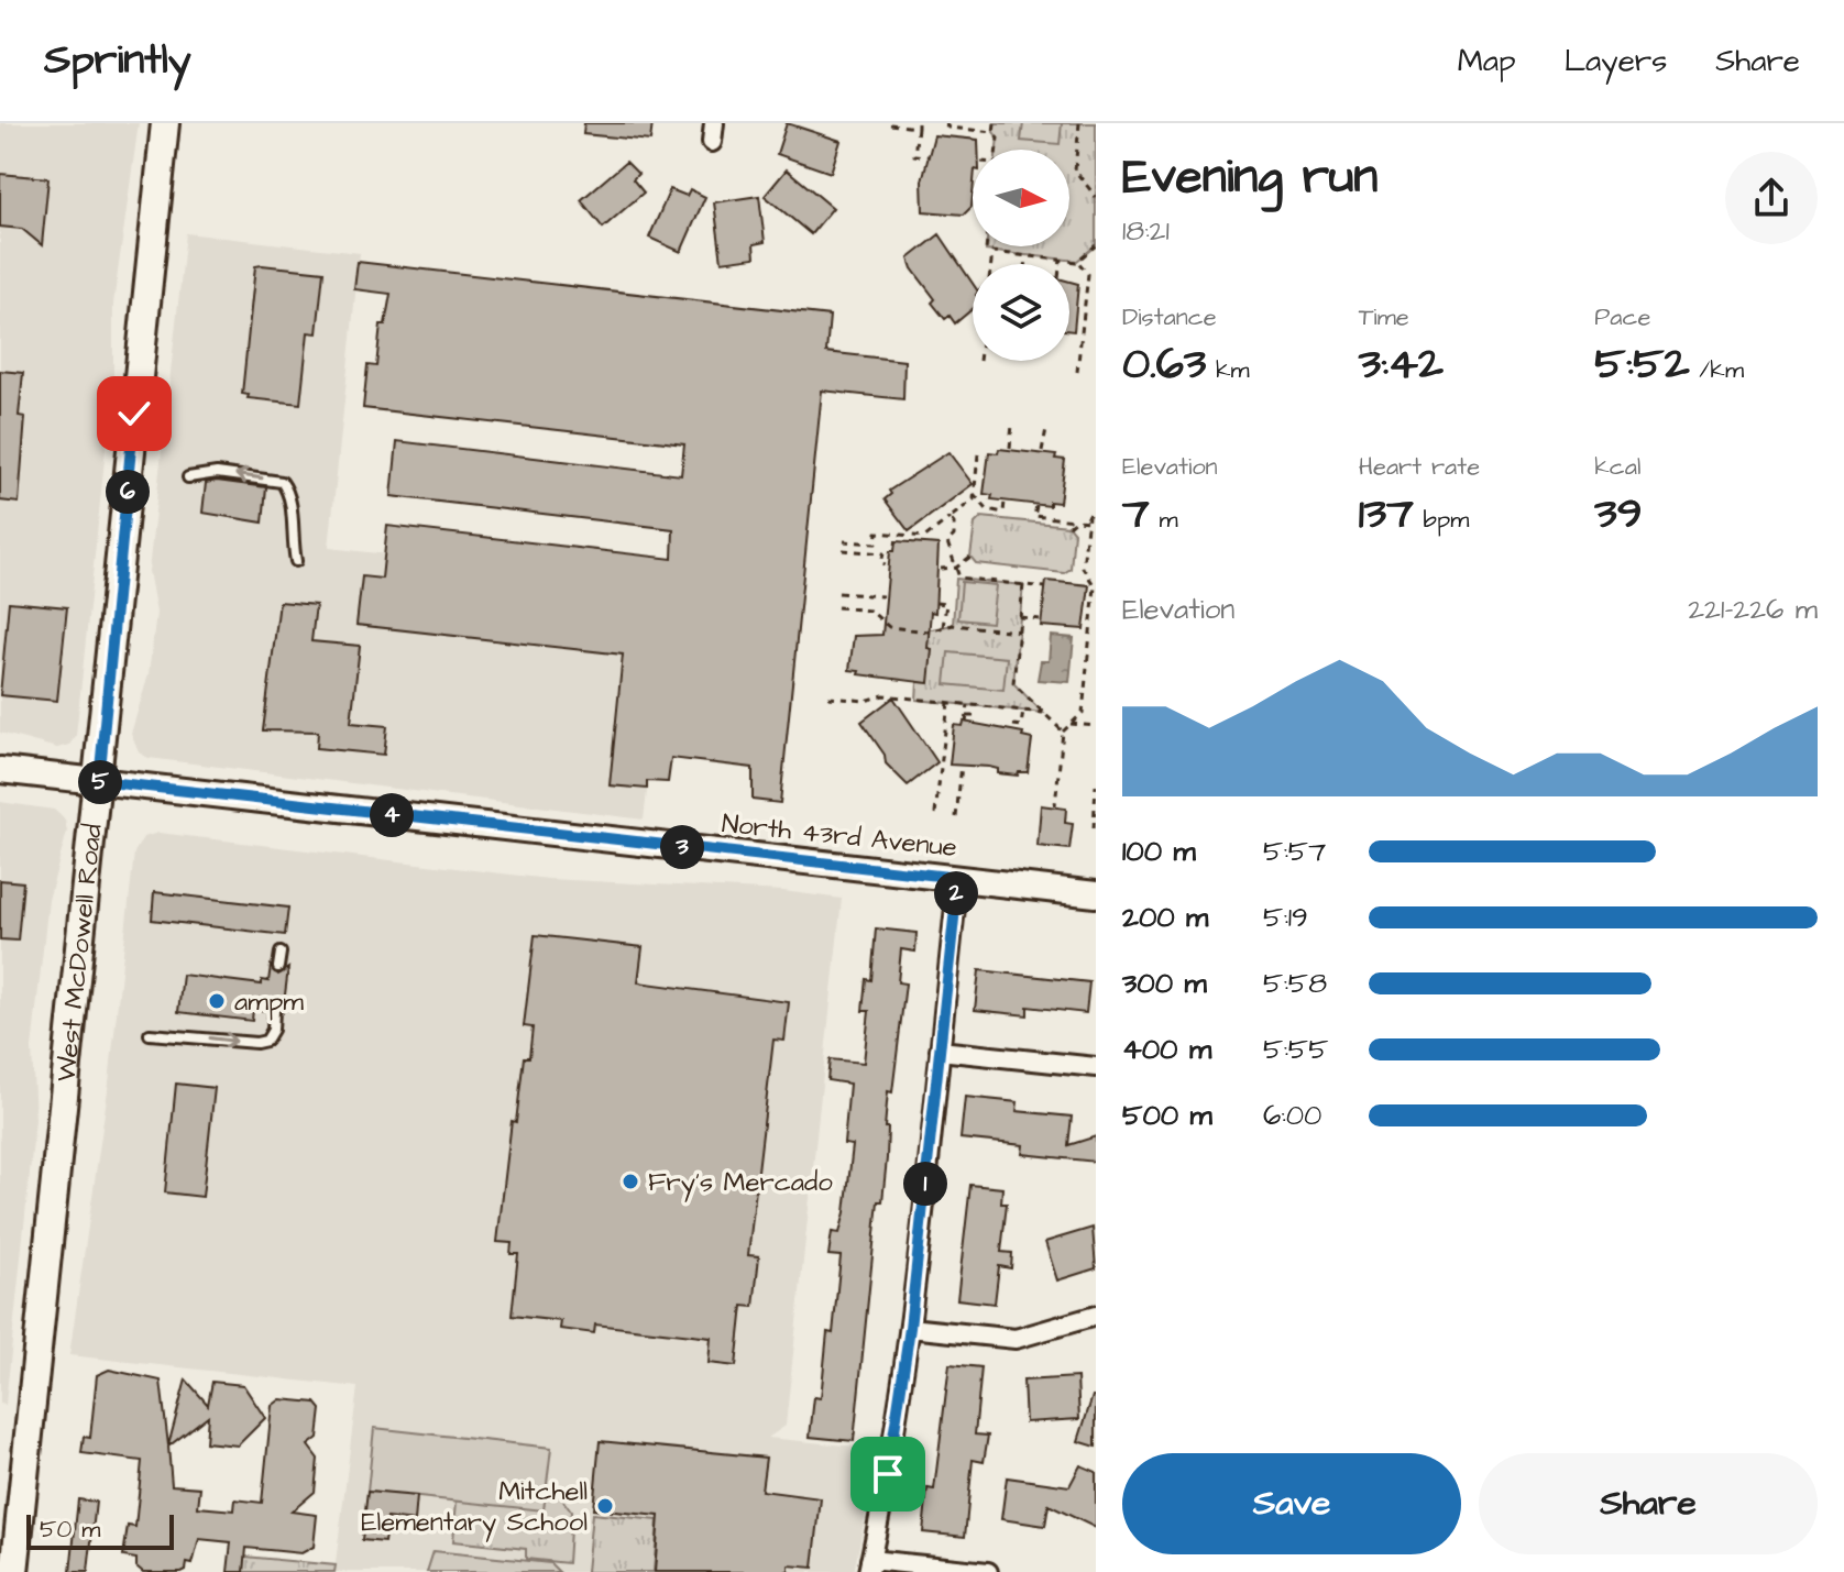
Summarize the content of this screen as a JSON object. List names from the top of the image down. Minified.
{"streets":{"main road":["North 43rd Avenue","West McDowell Road"]},"crossings":[["North 43rd Avenue","West McDowell Road"]],"places":["ampm","Fry's Mercado","Mitchell Elementary School"],"scale_bar":"50 m","north":"right","page":{"header":"Sprintly","nav":["Map","Layers","Share"],"heading":["Evening run","18:21"],"stats":[["Distance","0.63 km"],["Time","3:42"],["Pace","5:52 /km"],["Elevation","7 m"],["Heart rate","137 bpm"],["kcal","39"]],"pins":["6","5","4","3","2","1"],"chart":["Elevation","221–226 m"],"list":[{"name":"100 m","note":"5:57"},{"name":"200 m","note":"5:19"},{"name":"300 m","note":"5:58"},{"name":"400 m","note":"5:55"},{"name":"500 m","note":"6:00"}],"buttons":["Save","Share"],"scale":"50 m"}}
